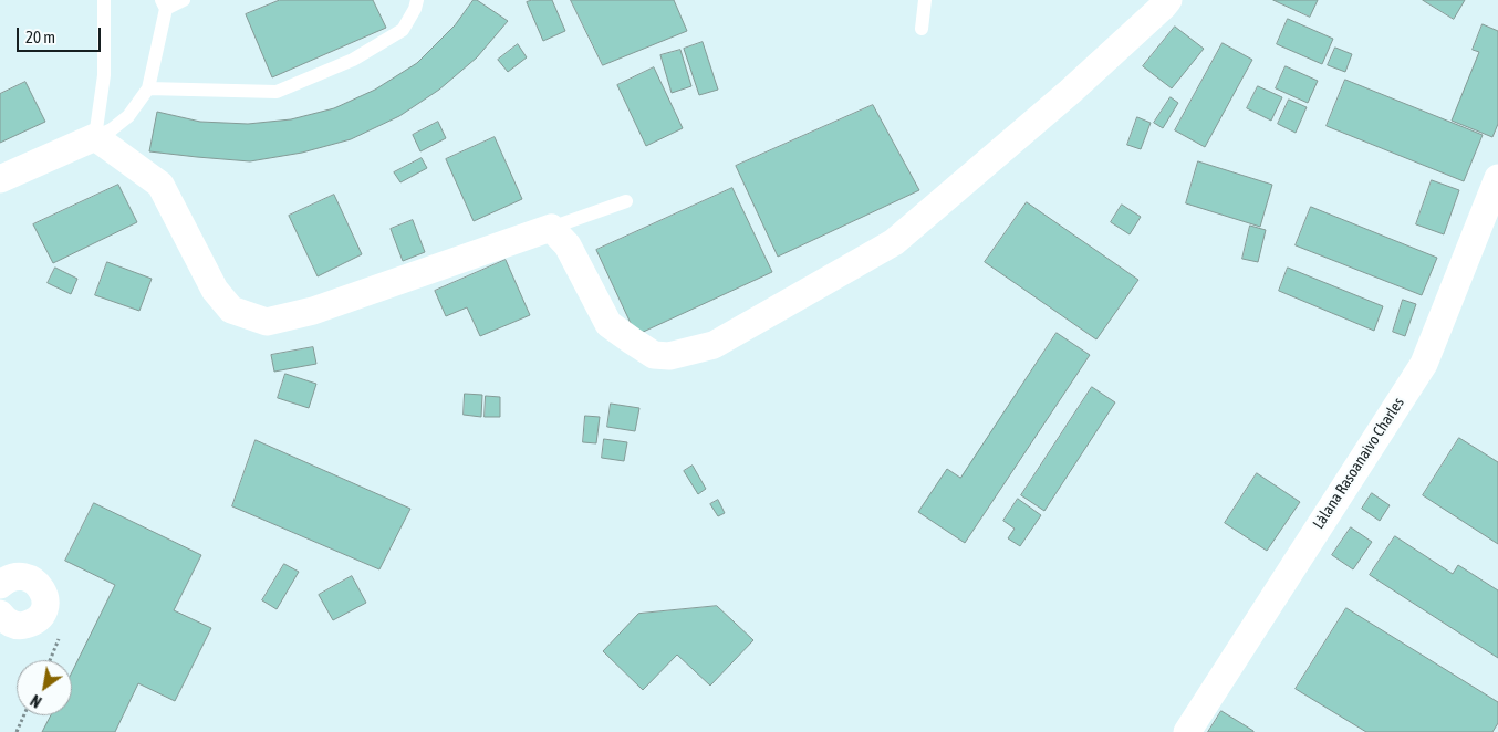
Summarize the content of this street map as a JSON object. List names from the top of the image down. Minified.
{"streets":{"street":["Làlana Rasoanaivo Charles"]},"scale_bar":"20 m","north":"bottom left"}
